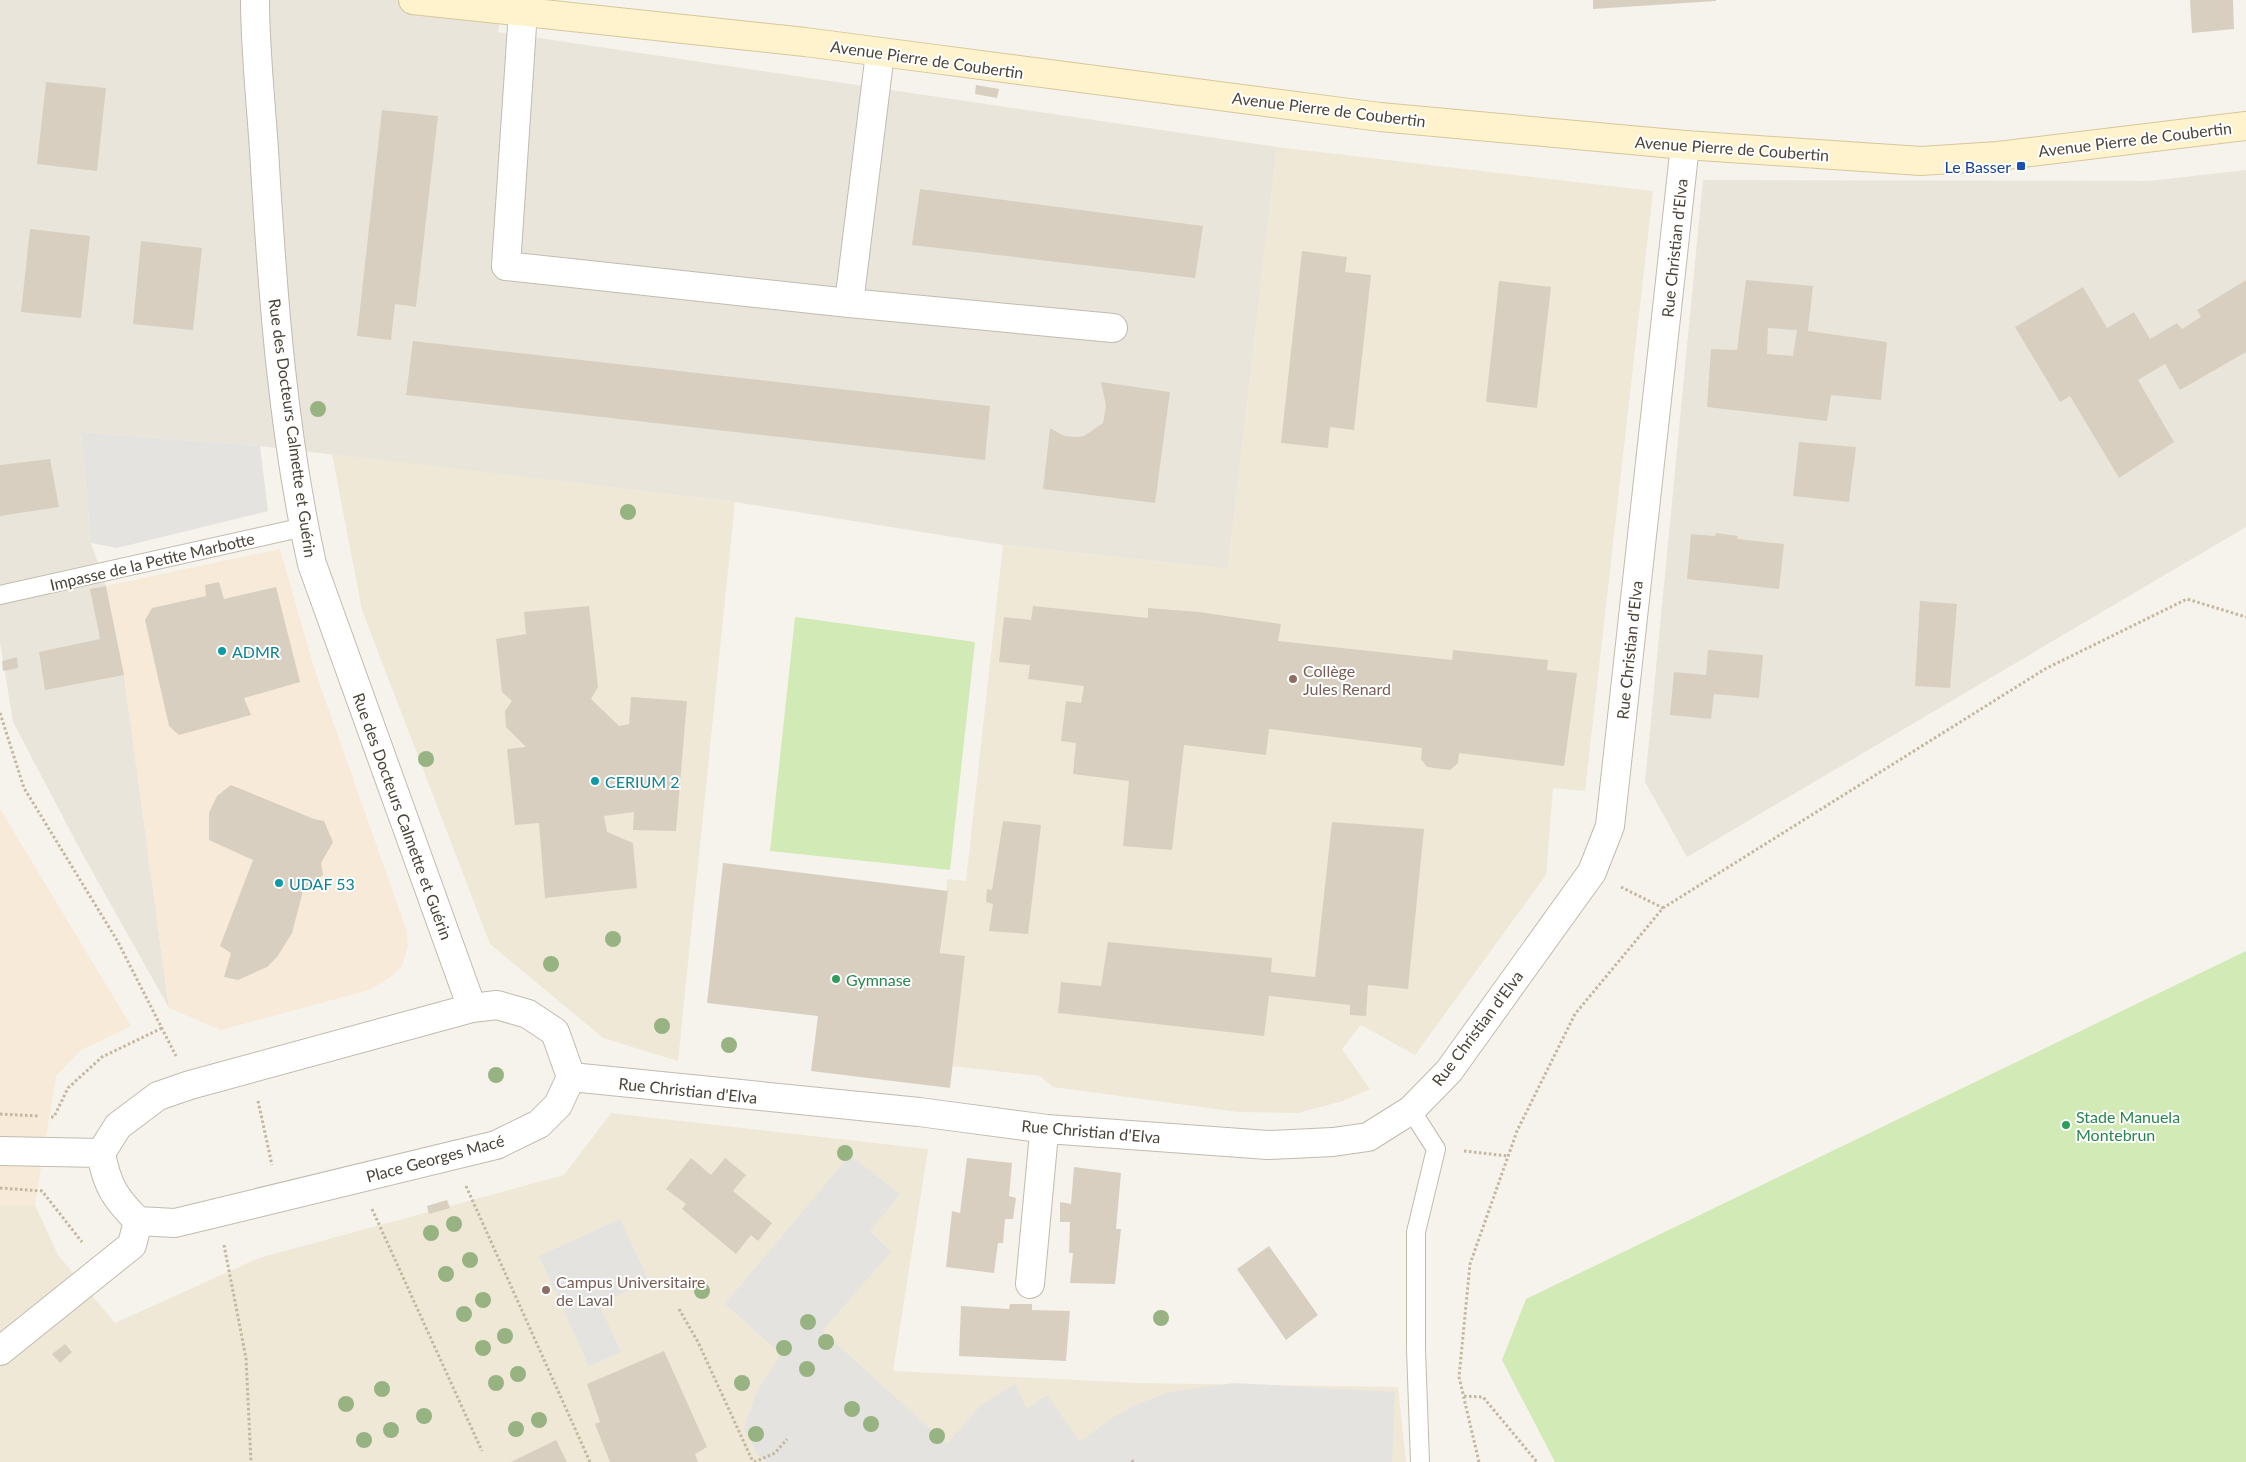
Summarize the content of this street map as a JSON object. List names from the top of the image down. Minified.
{"streets":{"street":["Avenue Pierre de Coubertin","Rue Christian d'Elva","Rue des Docteurs Calmette et Guérin","Place Georges Macé"],"lane":["Impasse de la Petite Marbotte"]},"crossings":[["Avenue Pierre de Coubertin","Rue Christian d'Elva"],["Rue Christian d'Elva","Place Georges Macé"],["Rue des Docteurs Calmette et Guérin","Impasse de la Petite Marbotte"]],"places":{"transit":["Le Basser"],"other":["ADMR","Collège Jules Renard","CERIUM 2","UDAF 53","Gymnase","Stade Manuela Montebrun","Campus Universitaire de Laval"]}}
